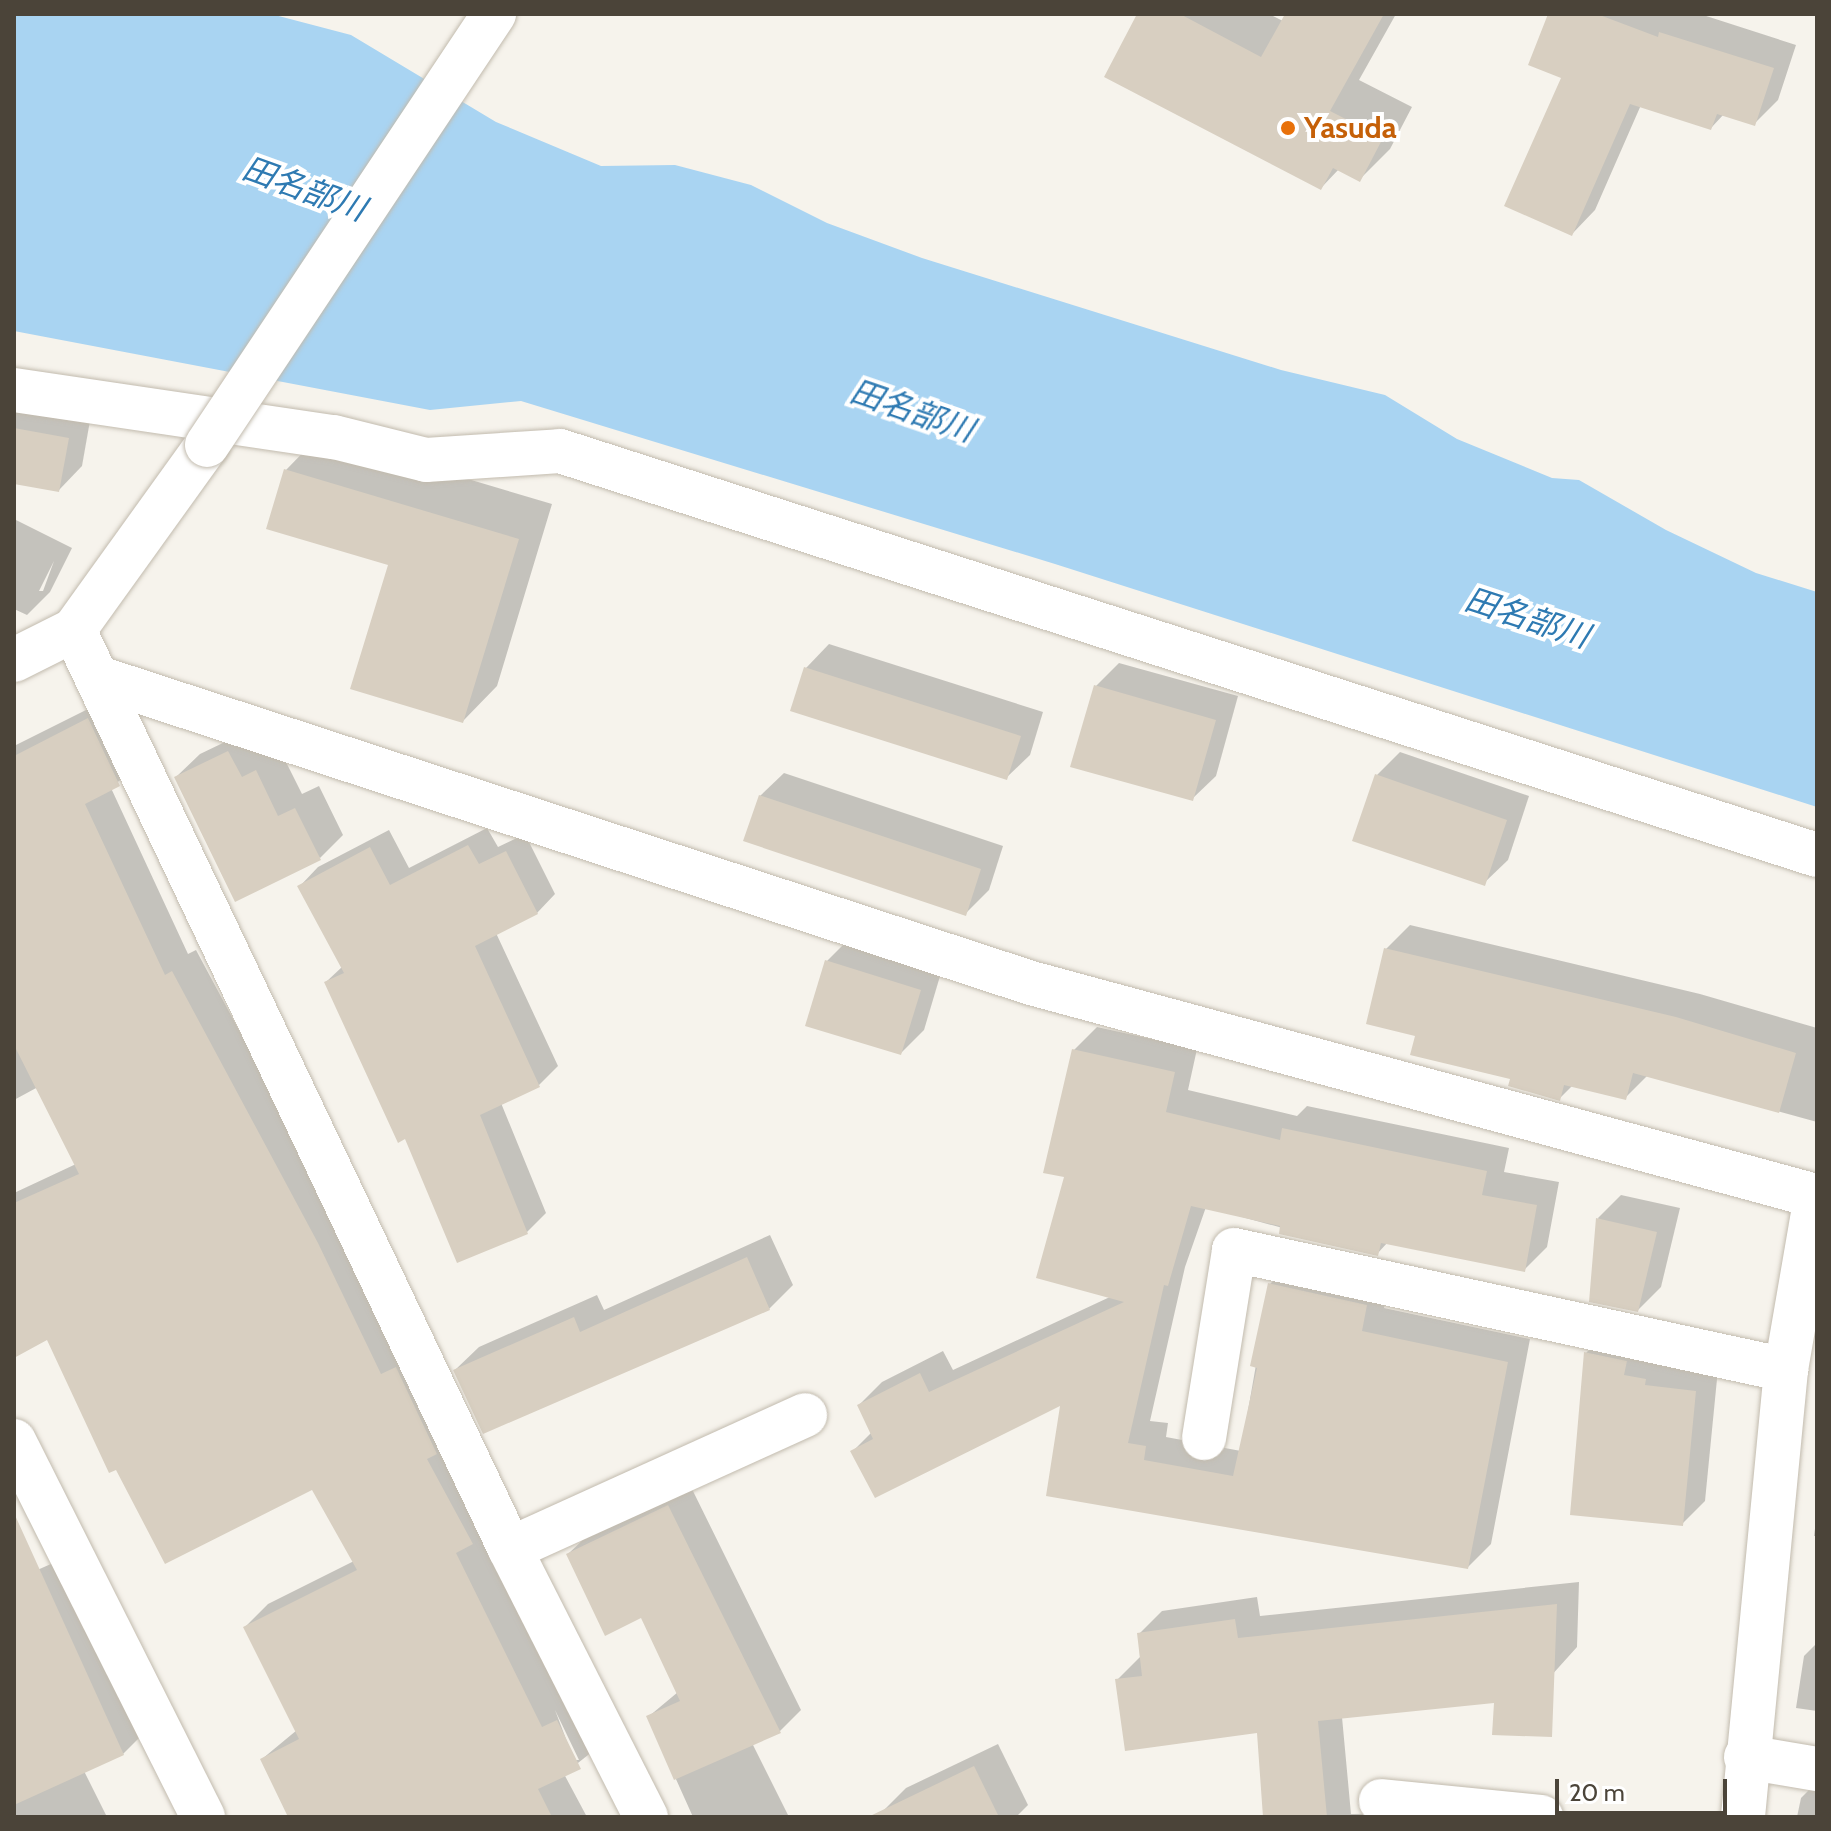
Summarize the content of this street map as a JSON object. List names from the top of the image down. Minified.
{"water":["田名部川"],"places":["Yasuda"],"scale_bar":"20 m"}
